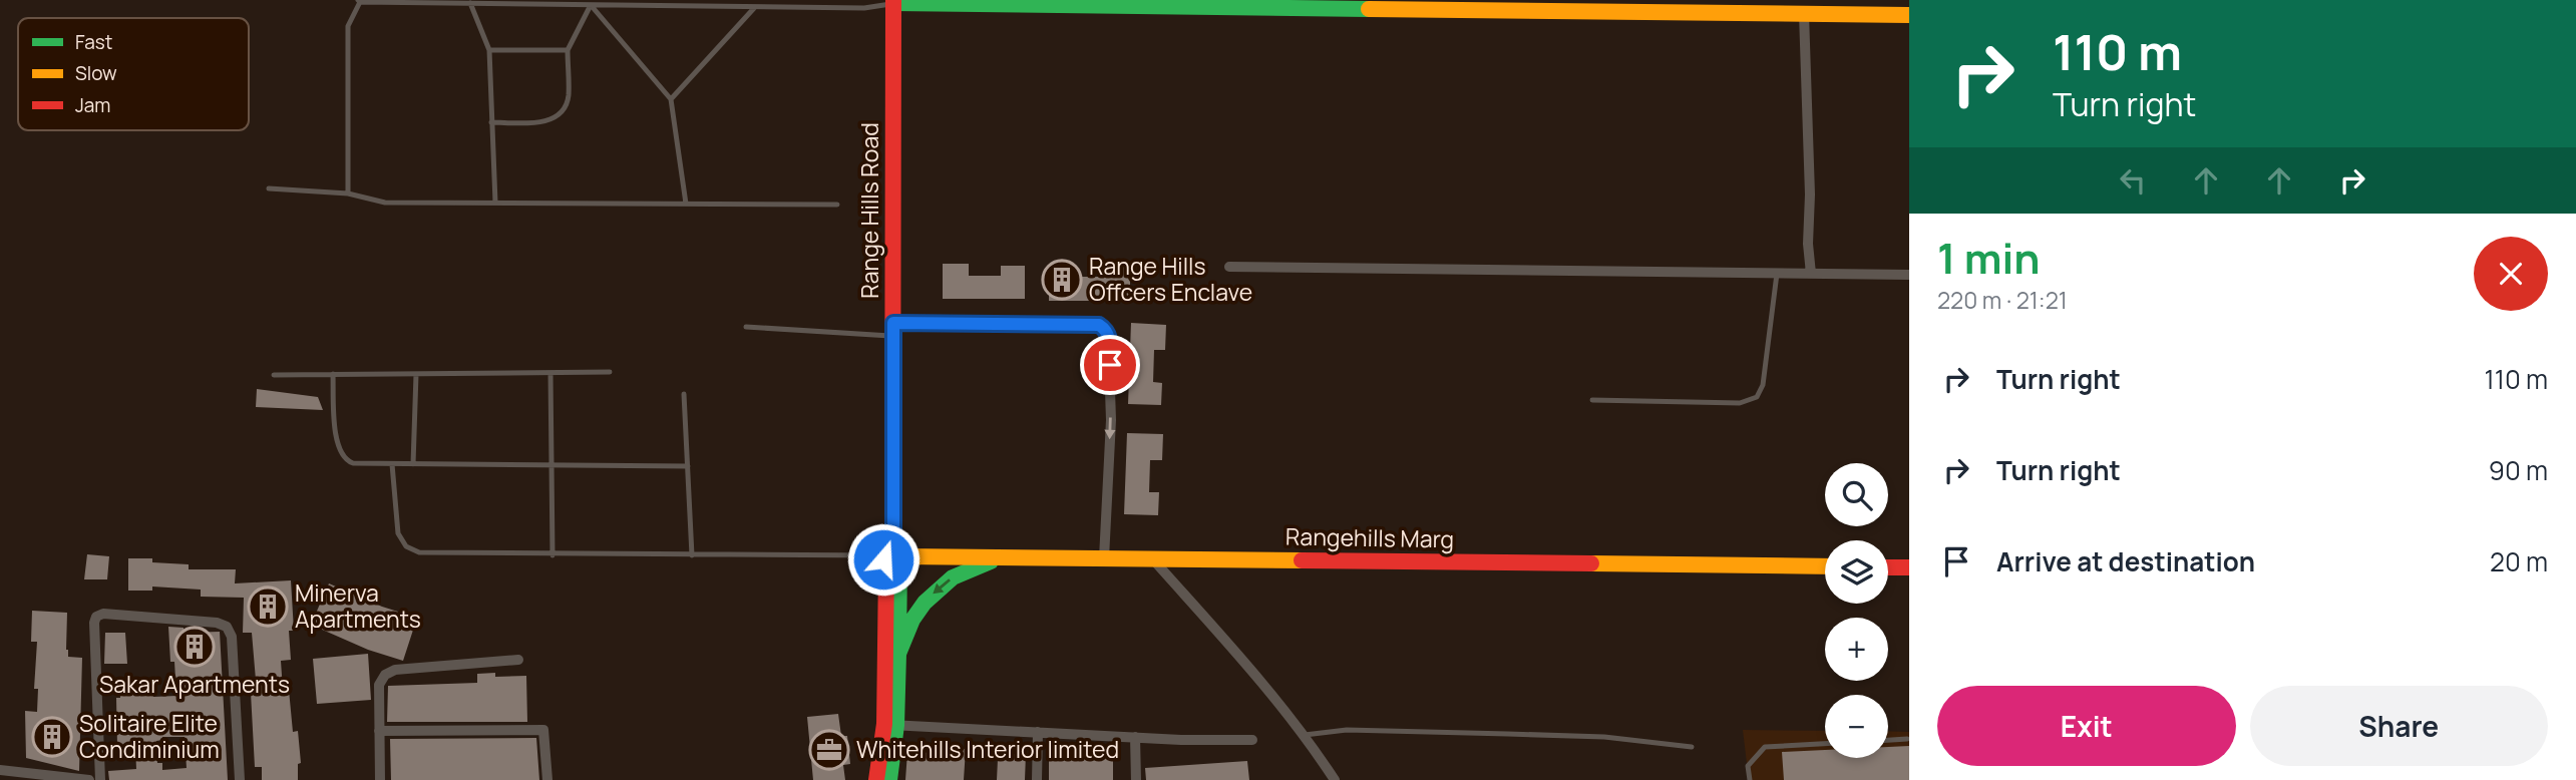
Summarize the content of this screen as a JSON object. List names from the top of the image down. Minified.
{"streets":{"main road":["Range Hills Road","Rangehills Marg"]},"crossings":[["Range Hills Road","Rangehills Marg"]],"places":{"building":["Range Hills Offcers Enclave","Minerva Apartments","Sakar Apartments","Solitaire Elite Condiminium"],"office":["Whitehills Interior limited"]},"legend":["Fast","Slow","Jam"],"page":{"turn":["110 m","Turn right"],"heading":["1 min","220 m · 21:21"],"list":[{"name":"Turn right","value":"110 m"},{"name":"Turn right","value":"90 m"},{"name":"Arrive at destination","value":"20 m"}],"map_buttons":["+","−"],"buttons":["Exit","Share"]}}
